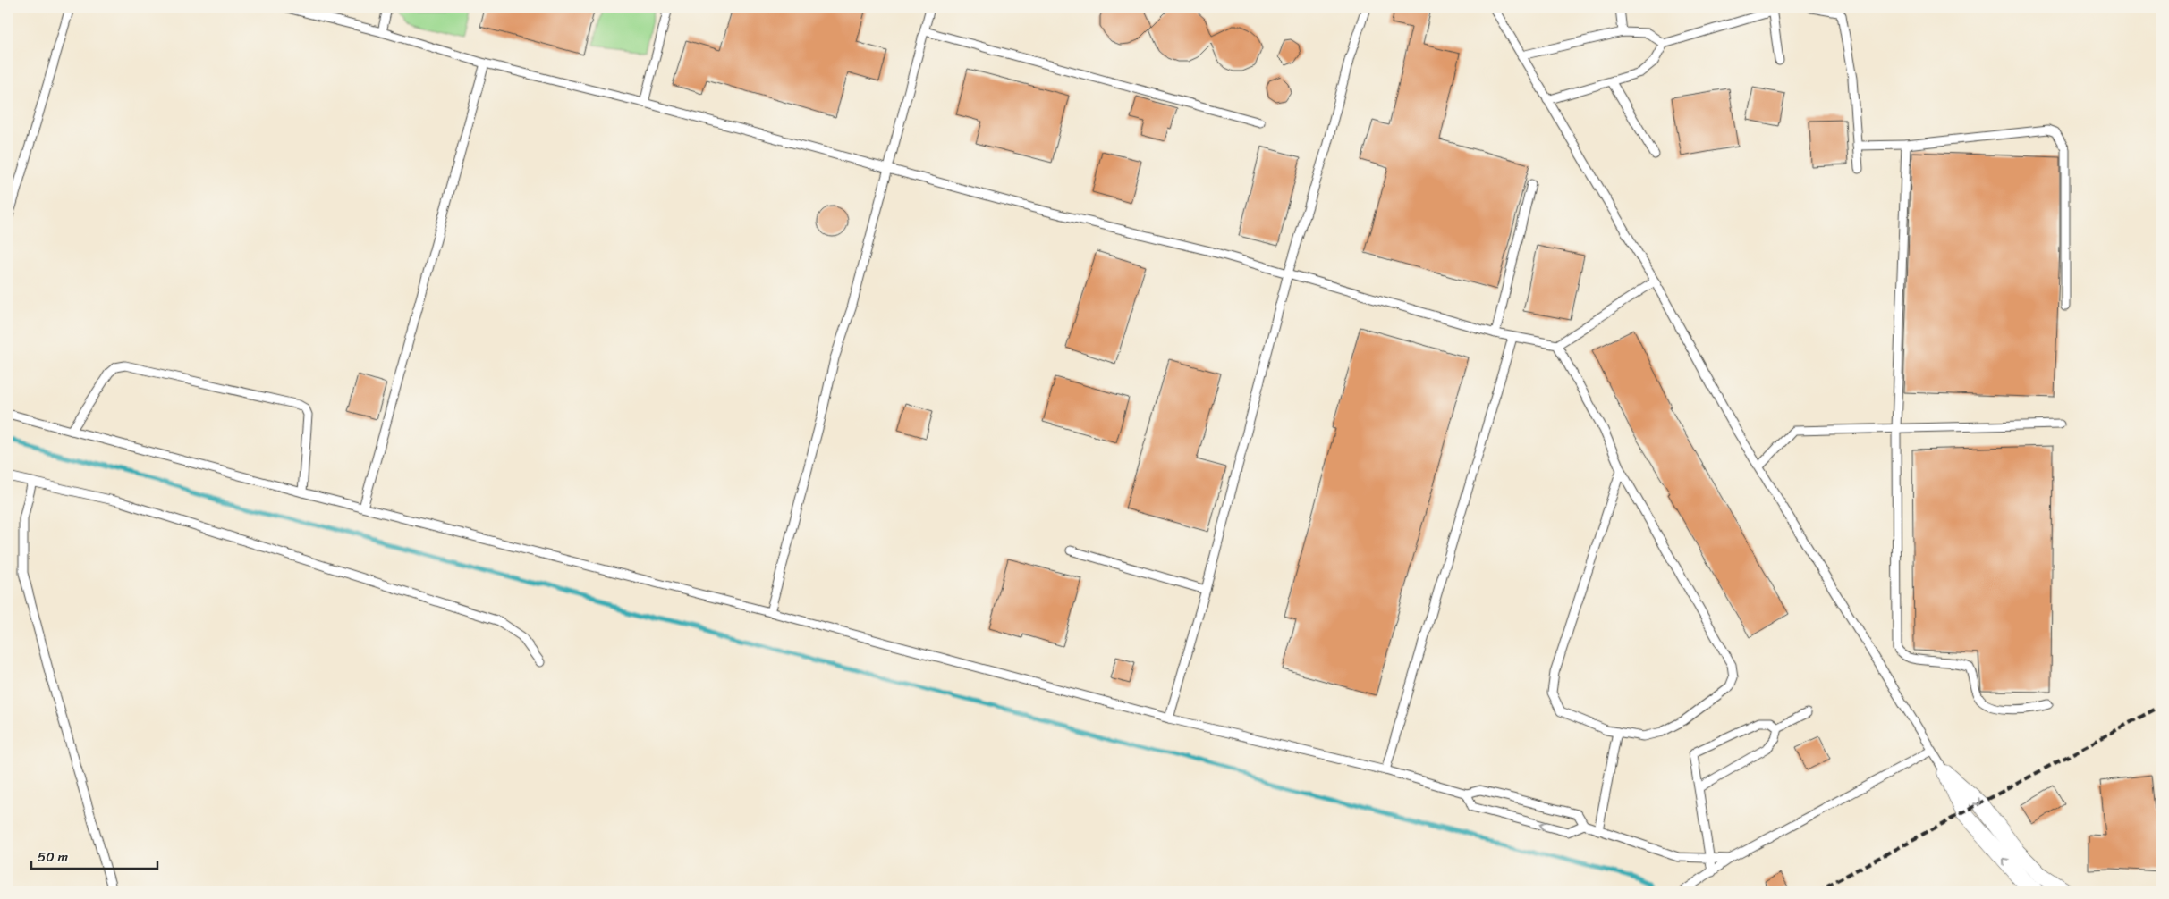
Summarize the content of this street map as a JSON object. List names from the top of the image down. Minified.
{"scale_bar":"50 m"}
